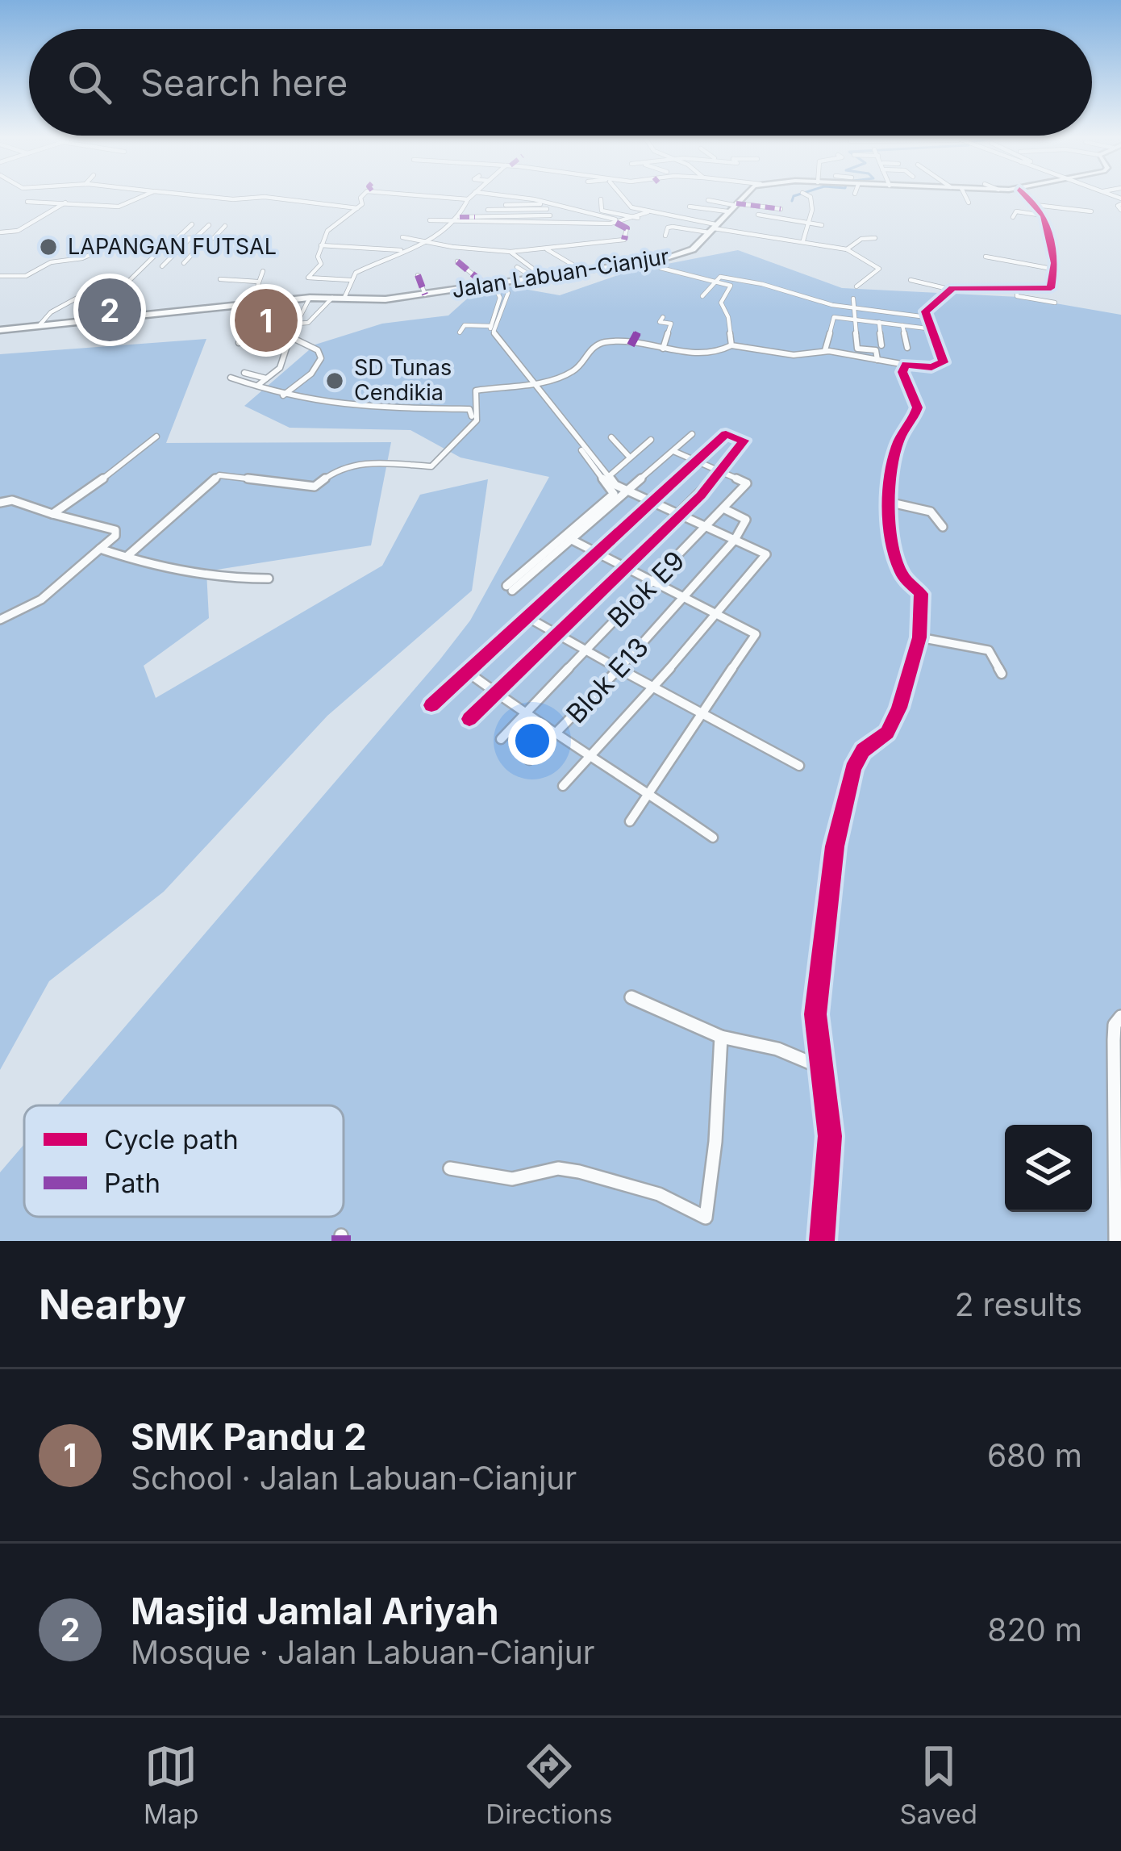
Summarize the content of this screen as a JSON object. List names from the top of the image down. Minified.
{"streets":{"highway":["Jalan Labuan-Cianjur"],"street":["Blok E9","Blok E13"]},"places":["LAPANGAN FUTSAL","SD Tunas Cendikia"],"legend":["Cycle path","Path"],"page":{"search":"Search here","pins":["2","1"],"heading":["Nearby","2 results"],"list":[{"mark":"1","name":"SMK Pandu 2","note":"School · Jalan Labuan-Cianjur","value":"680 m"},{"mark":"2","name":"Masjid Jamlal Ariyah","note":"Mosque · Jalan Labuan-Cianjur","value":"820 m"}],"nav":["Map","Directions","Saved"]}}
